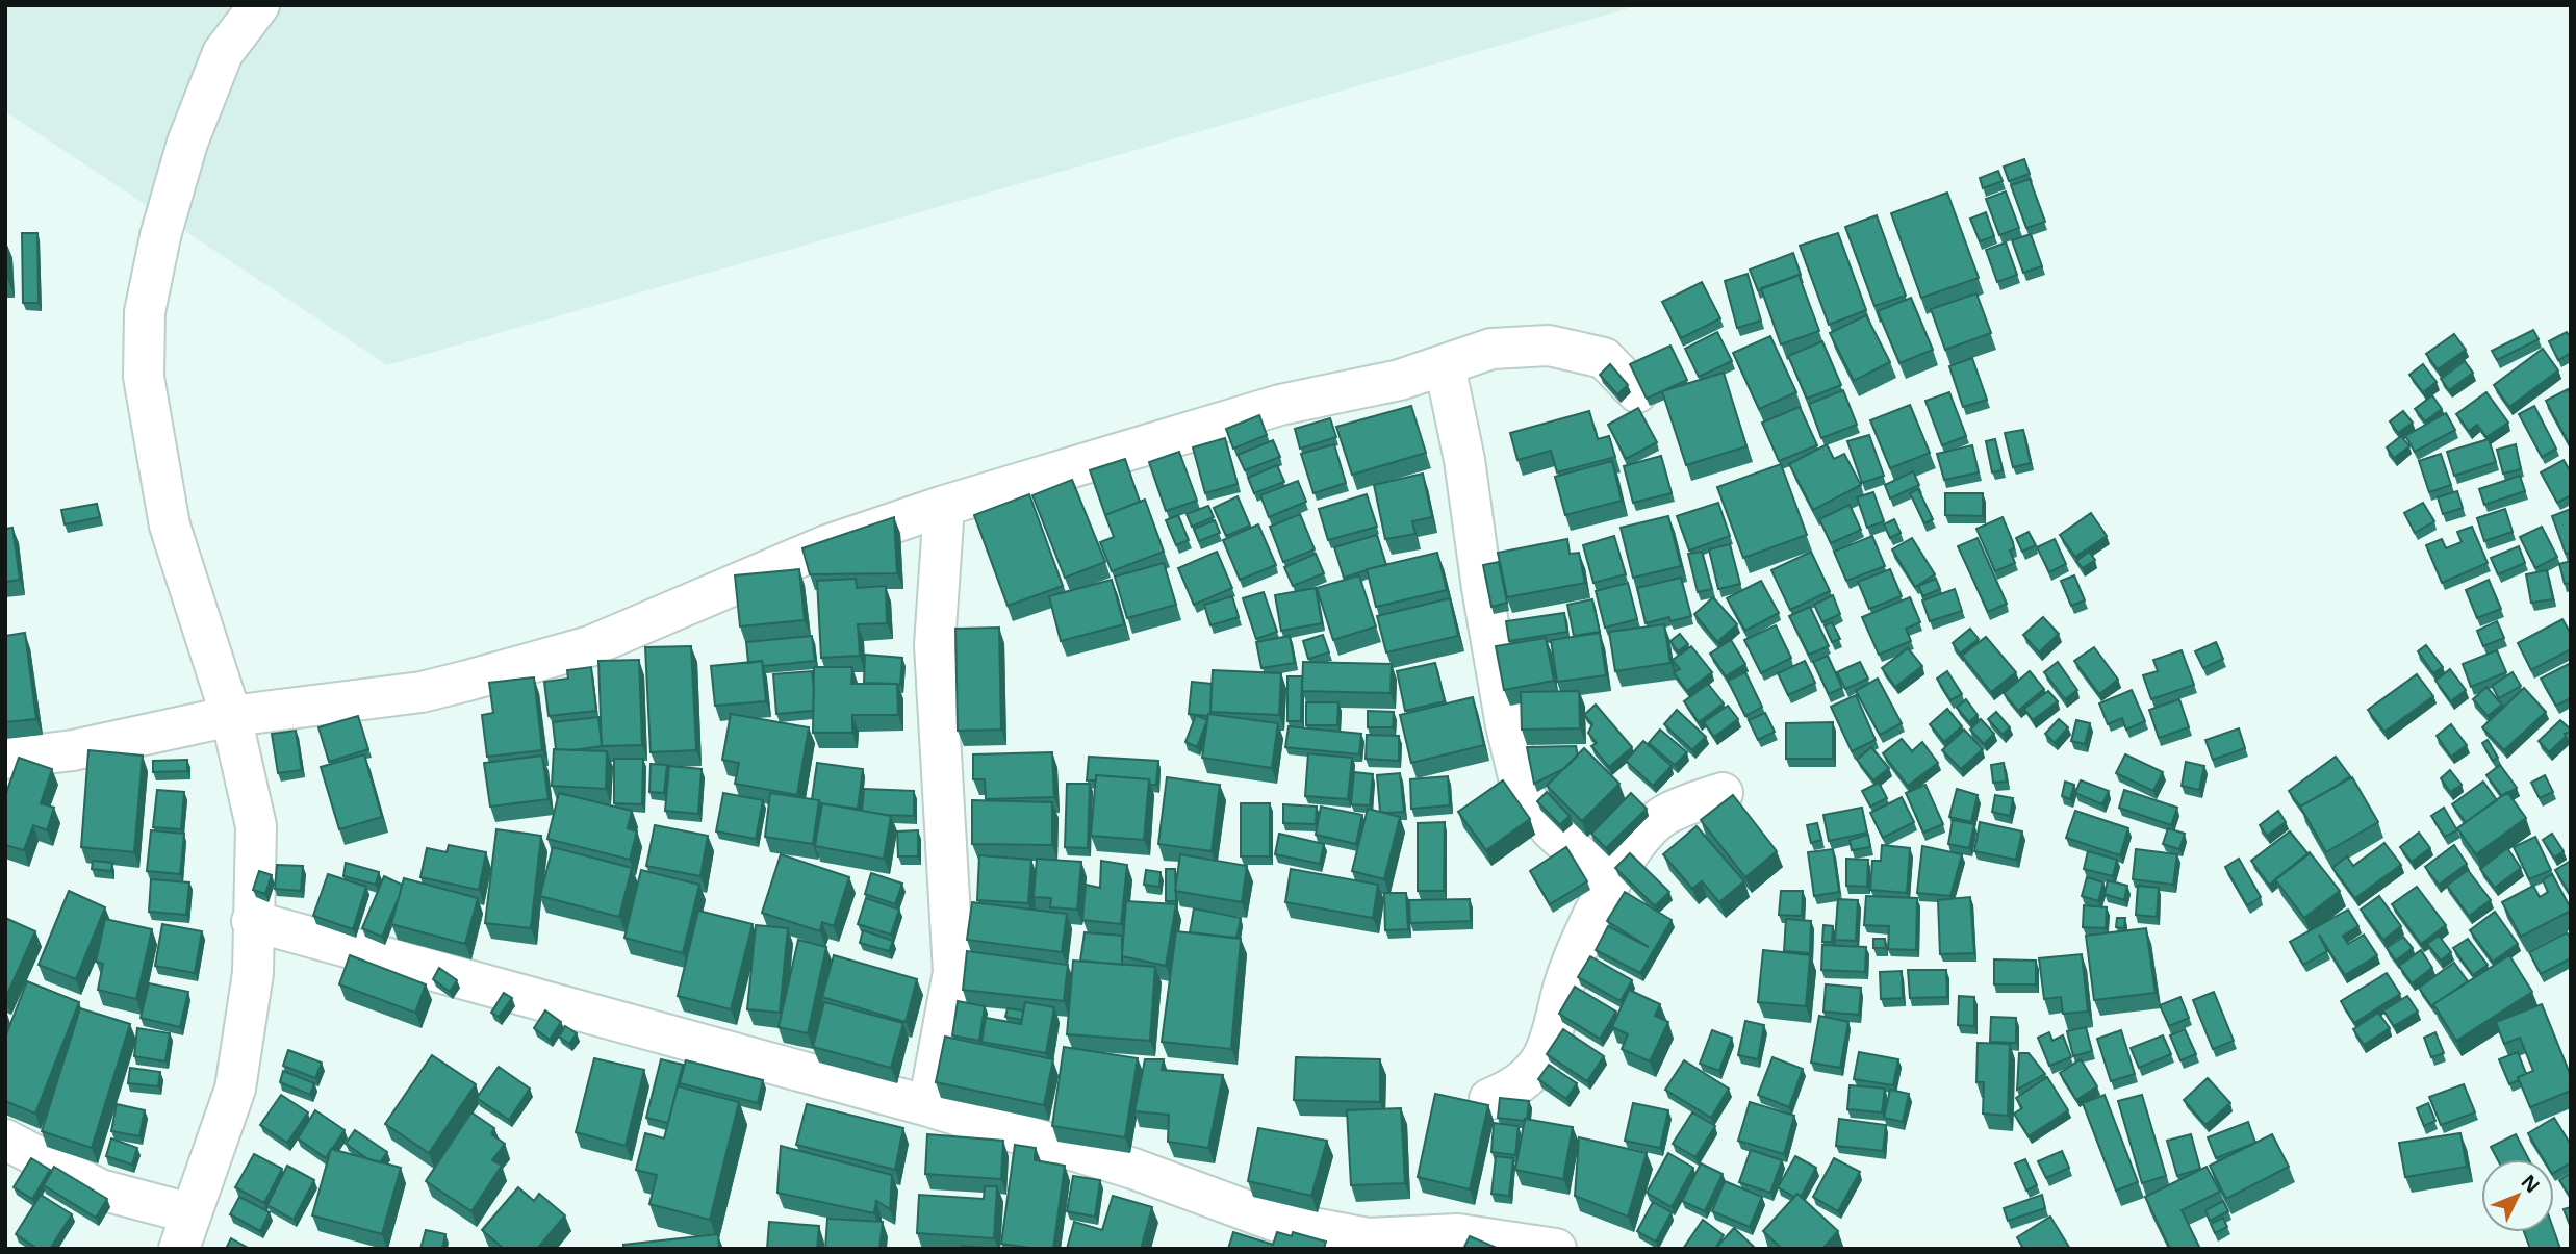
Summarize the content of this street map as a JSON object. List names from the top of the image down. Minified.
{"north":"top right"}
